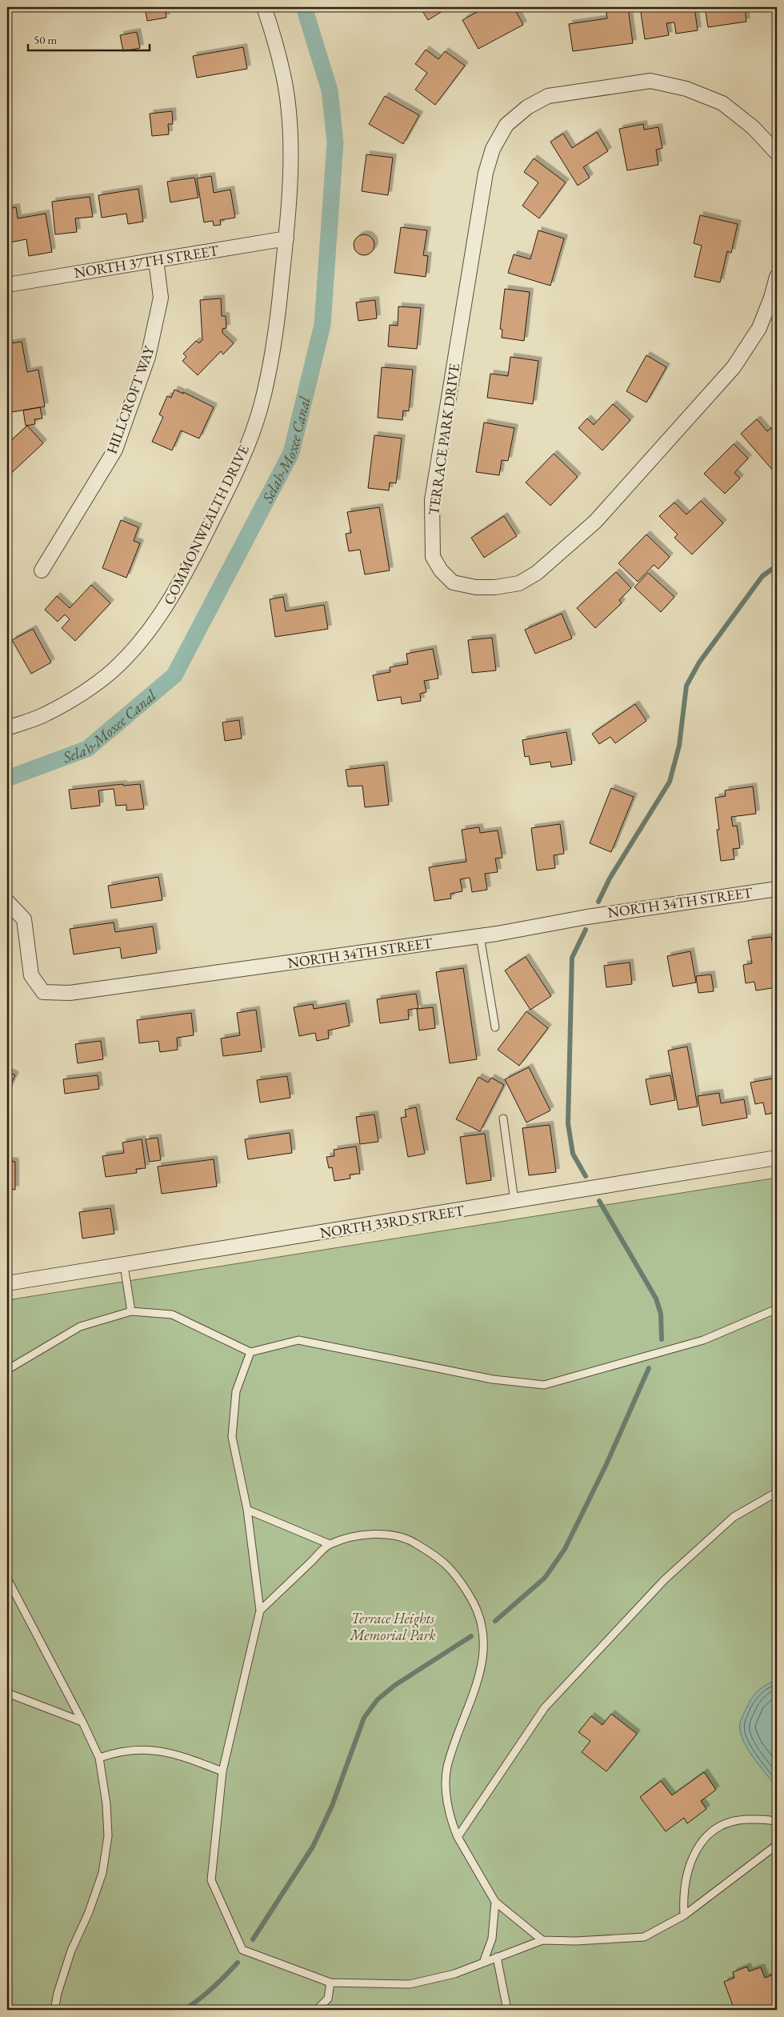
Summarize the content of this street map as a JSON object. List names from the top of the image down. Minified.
{"streets":{"street":["NORTH 37TH STREET","HILLCROFT WAY","TERRACE PARK DRIVE","COMMONWEALTH DRIVE","NORTH 34TH STREET","NORTH 33RD STREET"]},"crossings":[["NORTH 37TH STREET","HILLCROFT WAY"],["NORTH 37TH STREET","COMMONWEALTH DRIVE"]],"water":["Selah-Moxee Canal"],"parks":["Terrace Heights Memorial Park"],"scale_bar":"50 m"}
